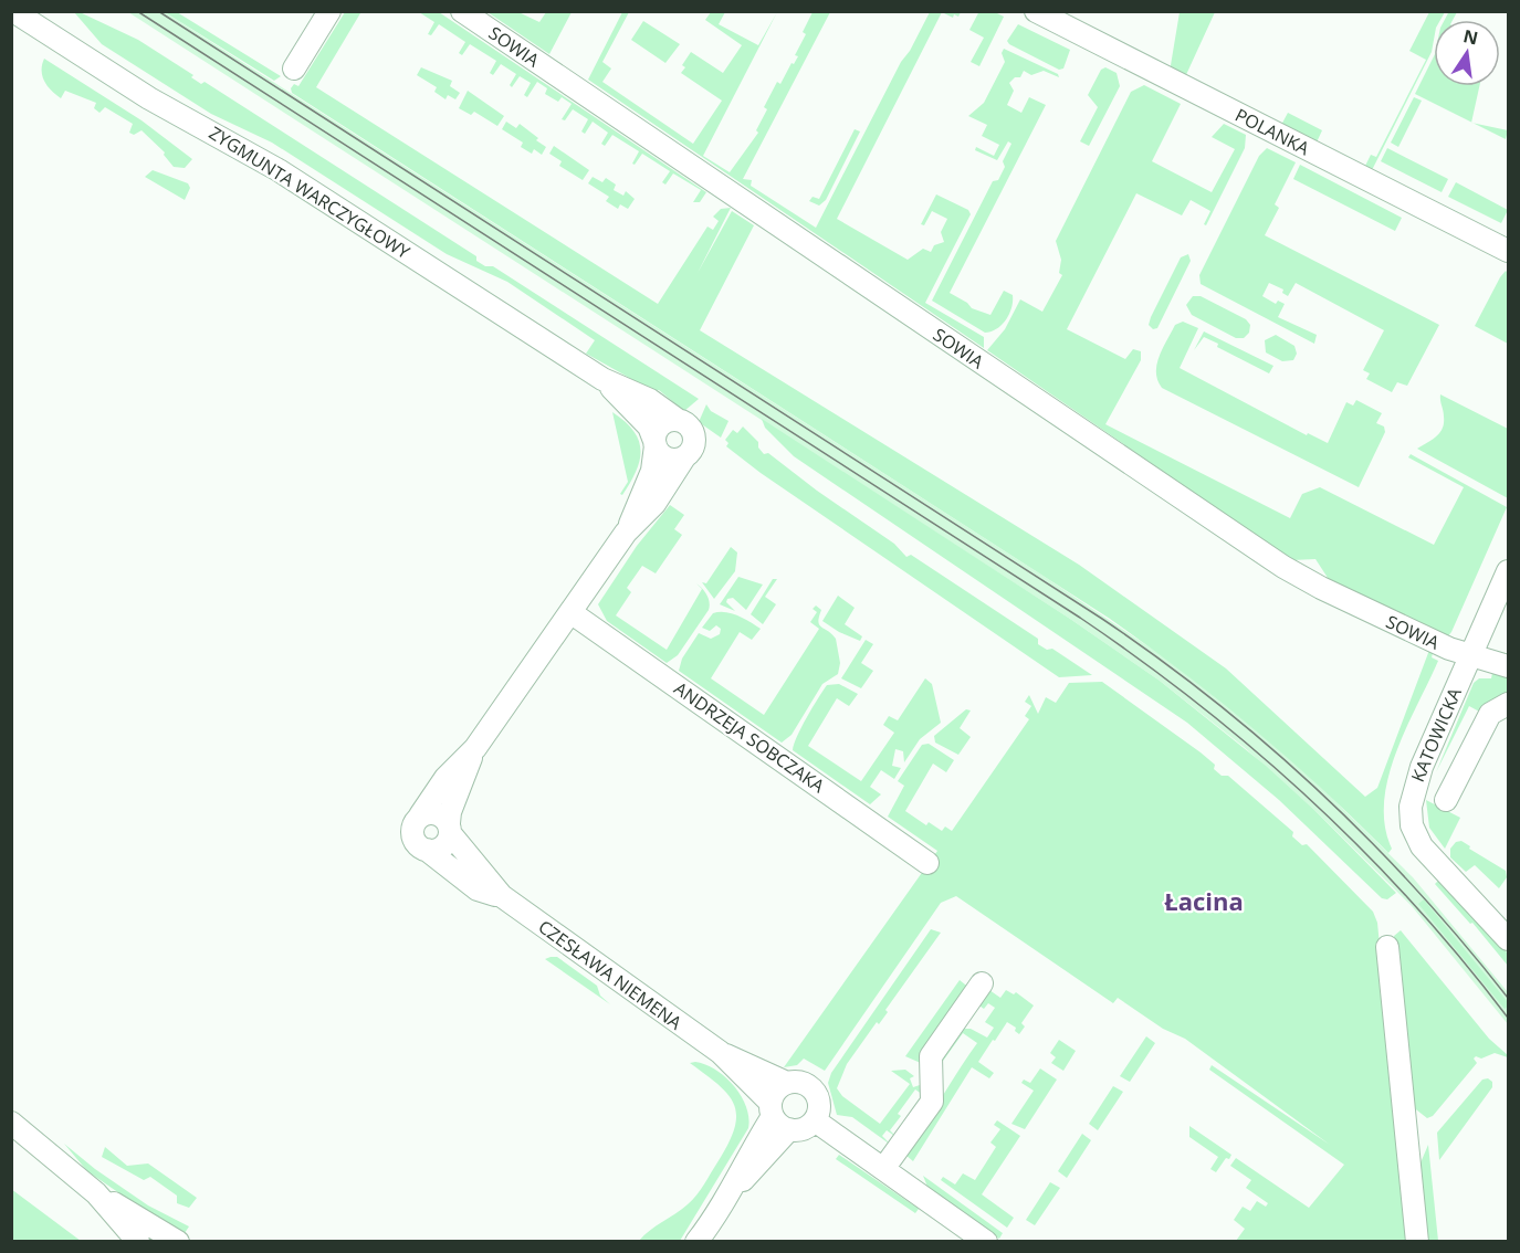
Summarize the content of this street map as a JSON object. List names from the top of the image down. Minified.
{"streets":{"street":["SOWIA","POLANKA","ZYGMUNTA WARCZYGŁOWY","KATOWICKA","ANDRZEJA SOBCZAKA","CZESŁAWA NIEMENA"]},"crossings":[["SOWIA","KATOWICKA"],["ZYGMUNTA WARCZYGŁOWY","CZESŁAWA NIEMENA"],["ANDRZEJA SOBCZAKA","CZESŁAWA NIEMENA"]],"districts":["Łacina"],"north":"top"}
